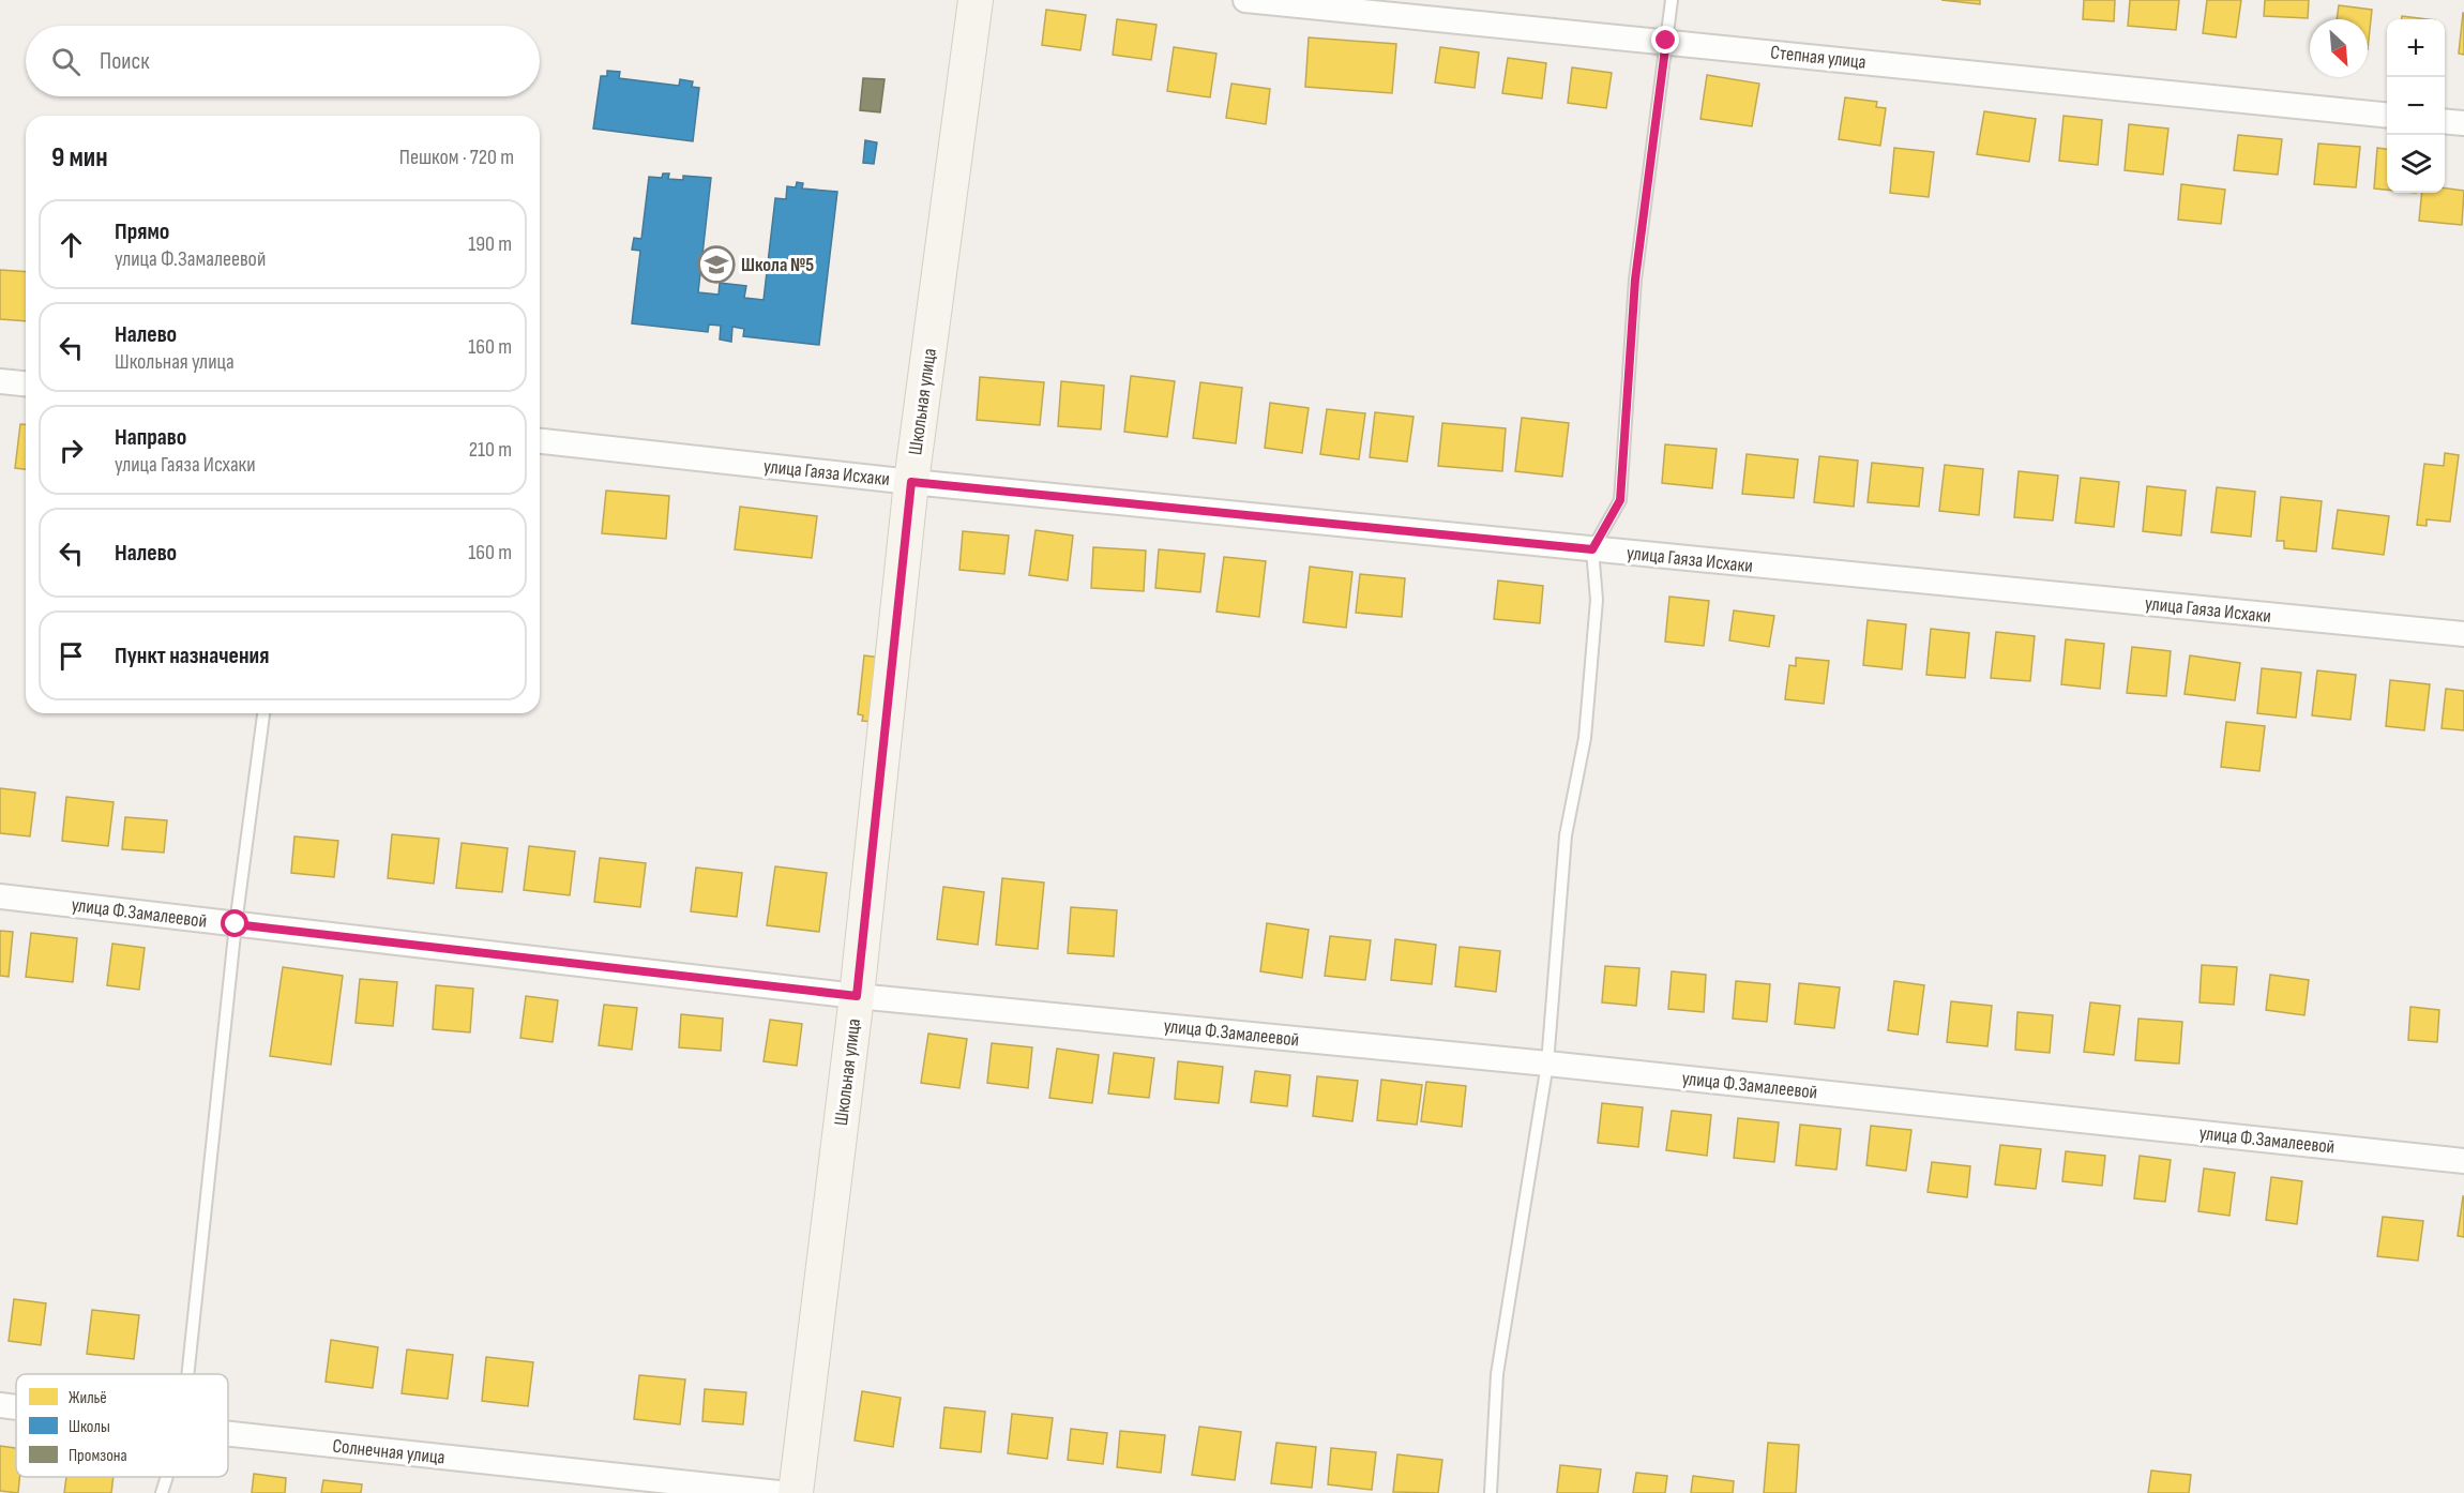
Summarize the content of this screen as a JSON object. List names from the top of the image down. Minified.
{"streets":{"street":["Степная улица","Школьная улица","улица Гаяза Исхаки","улица Ф.Замалеевой","Солнечная улица"]},"crossings":[["Школьная улица","улица Гаяза Исхаки"],["Школьная улица","улица Ф.Замалеевой"]],"places":{"school or university":["Школа №5"]},"legend":["Жильё","Школы","Промзона"],"north":"bottom right","page":{"map_buttons":["+","−"],"search":"Поиск","heading":["9 мин","Пешком · 720 m"],"list":[["Прямо","улица Ф.Замалеевой","190 m"],["Налево","Школьная улица","160 m"],["Направо","улица Гаяза Исхаки","210 m"],["Налево","160 m"],"Пункт назначения"]}}
